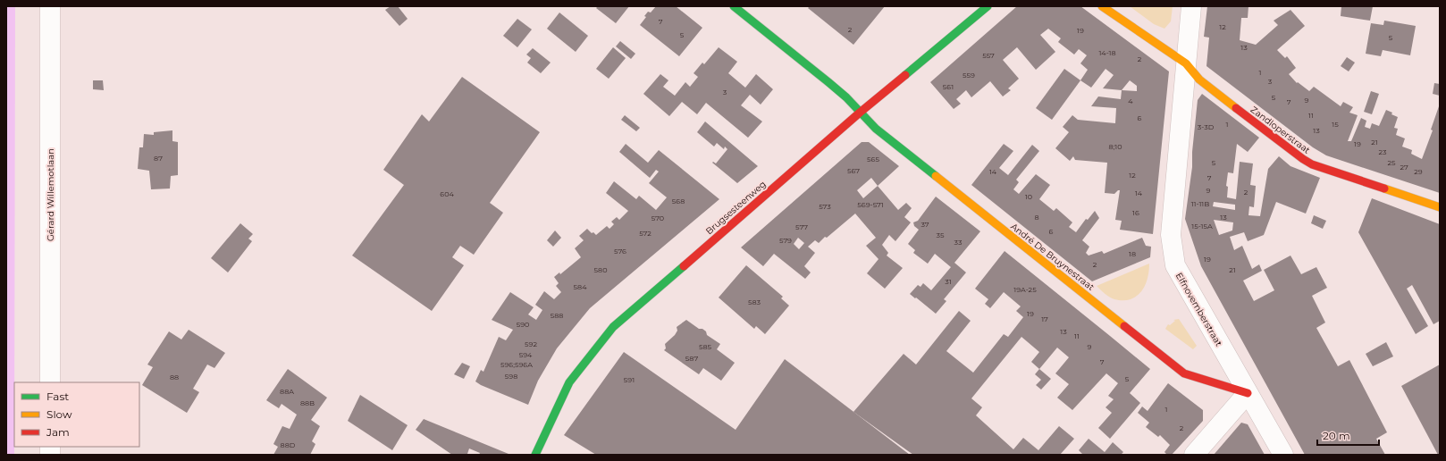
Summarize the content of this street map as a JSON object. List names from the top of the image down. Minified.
{"streets":{"street":["Zandloperstraat","Gérard Willemotlaan","Brugsesteenweg","André De Bruynestraat","Elfnovemberstraat"]},"crossings":[["Zandloperstraat","Elfnovemberstraat"],["Brugsesteenweg","André De Bruynestraat"],["André De Bruynestraat","Elfnovemberstraat"]],"house_numbers":["7","12","2","19","5","5","13","14-18","557","2","1","559","3","561","3","5","9","4","7","11","6","1","15","3-3D","13","21","19","8;10","23","87","565","5","25","27","567","14","29","12","7","9","2","14","604","10","568","11-11B","569-571","573","16","8","13","570","37","15-15A","577","6","572","35","579","33","576","18","19","2","580","21","31","584","19A-25","583","19","588","17","590","13","11","592","585","9","594","587","7","596;596A","598","88","5","591","88A","88B","1","2","88D"],"legend":["Fast","Slow","Jam"],"scale_bar":"20 m"}
